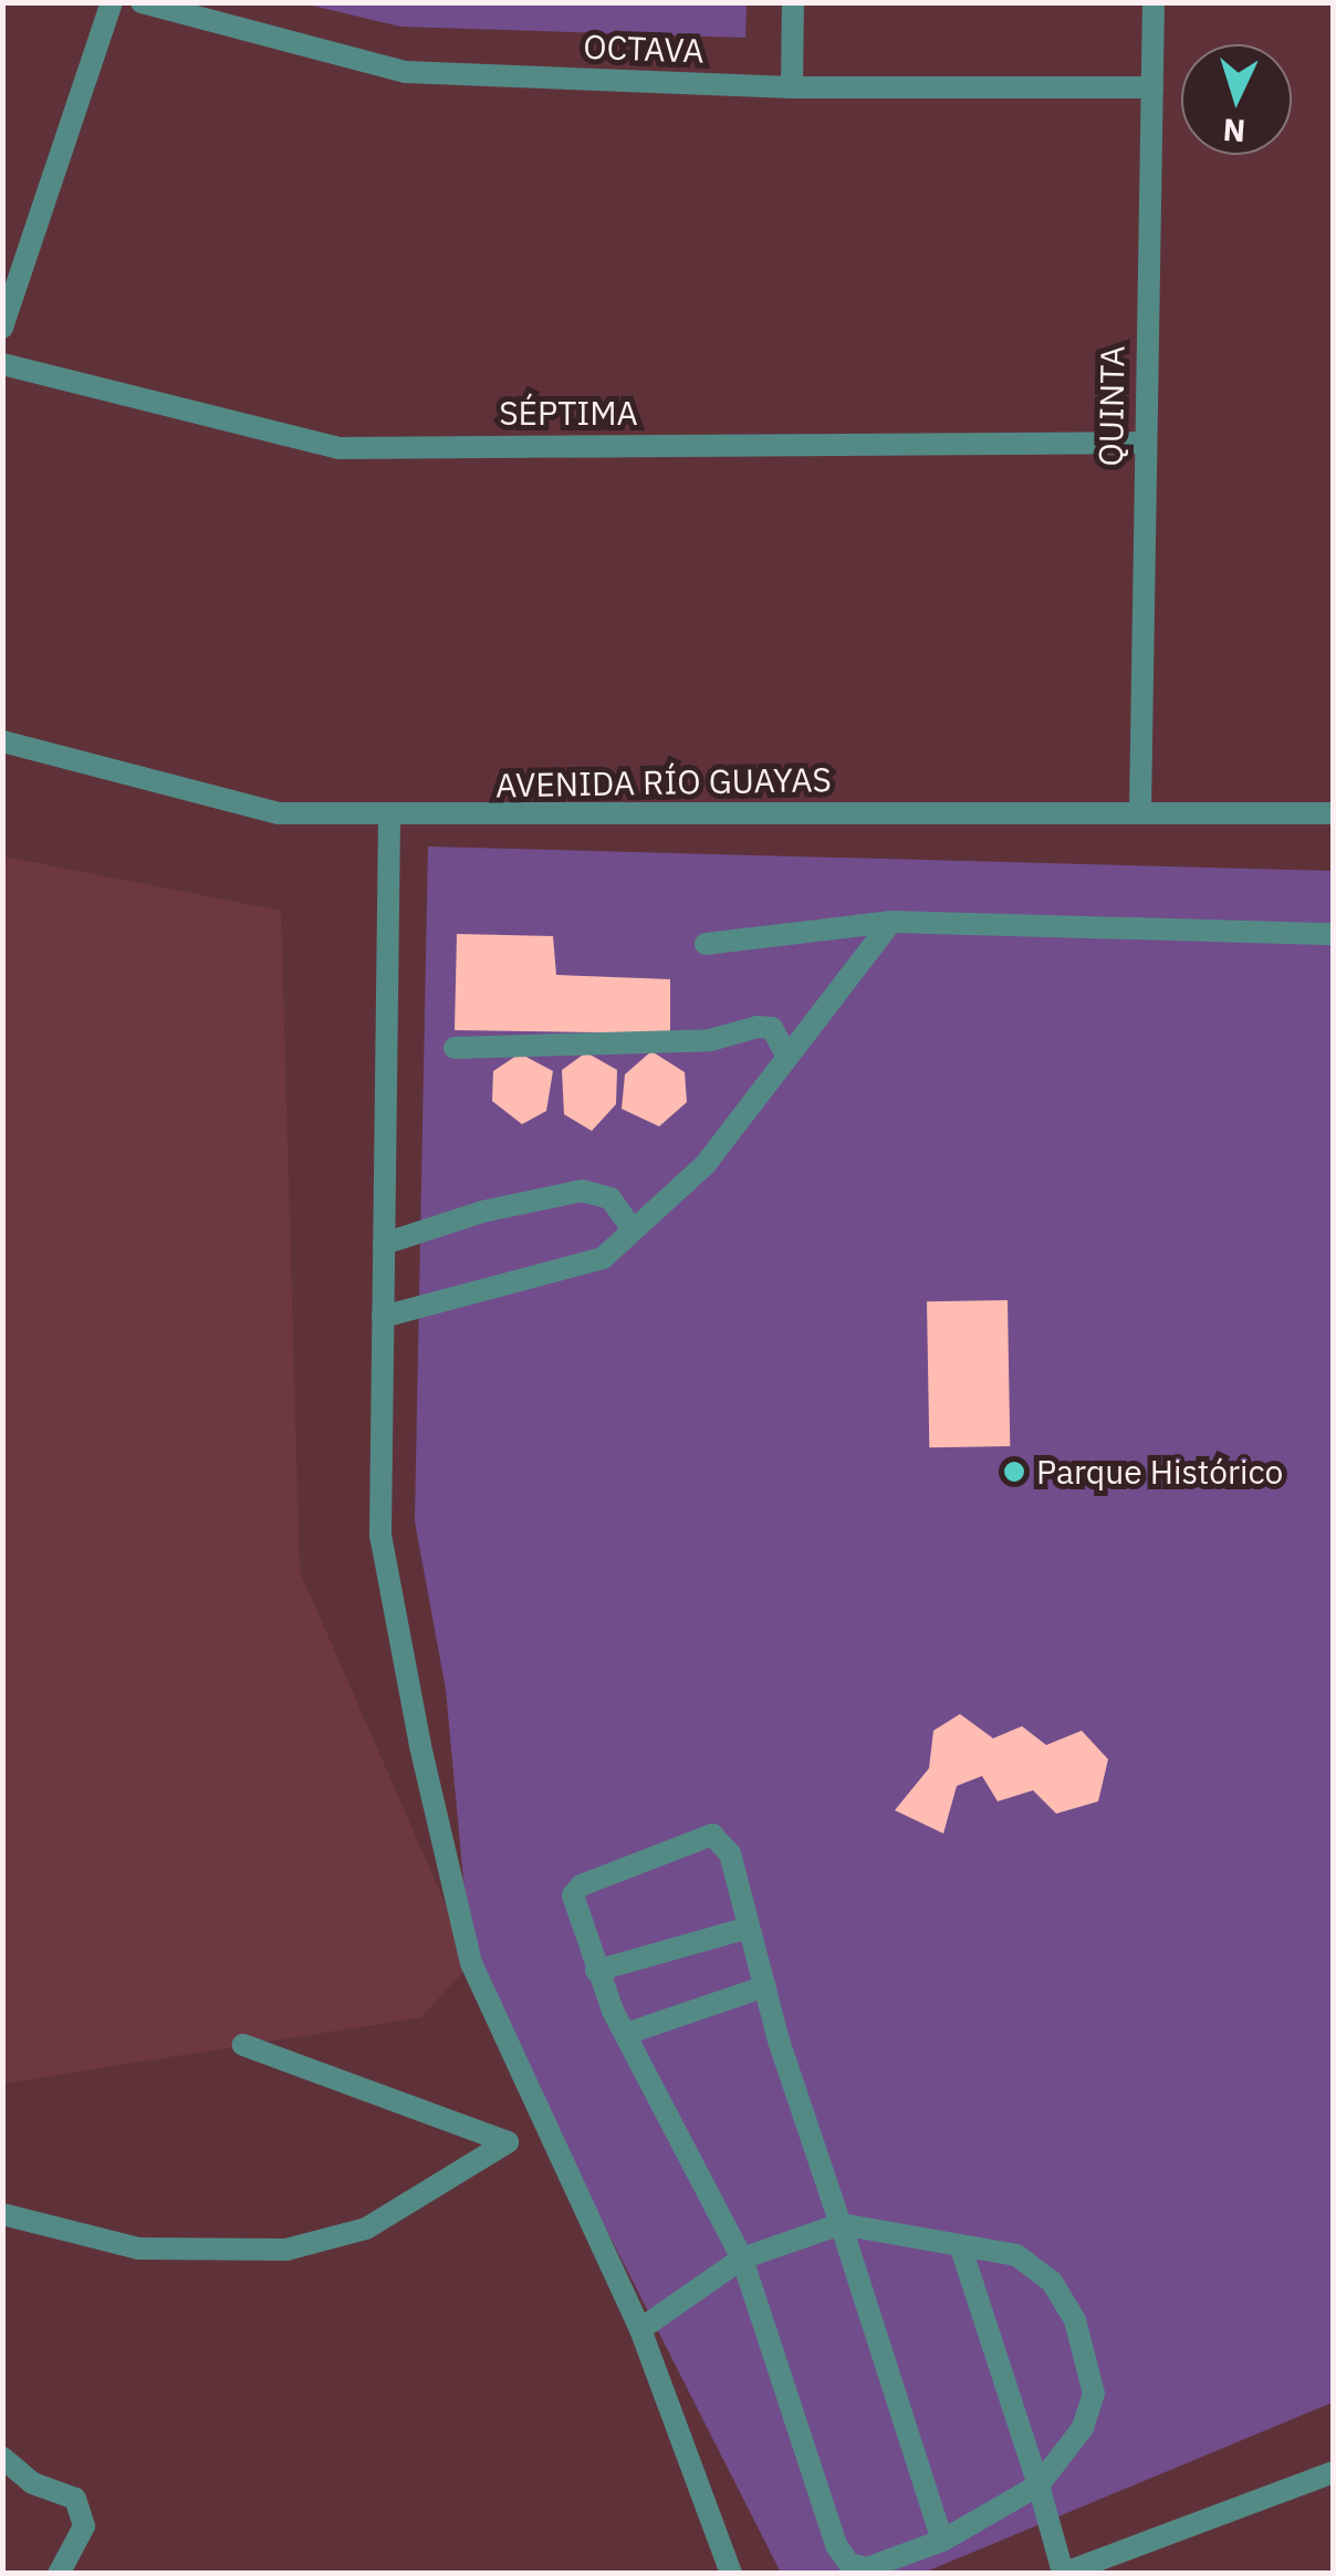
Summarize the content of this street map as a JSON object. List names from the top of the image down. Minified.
{"streets":{"street":["OCTAVA","QUINTA","SÉPTIMA","AVENIDA RÍO GUAYAS"]},"crossings":[["OCTAVA","QUINTA"],["QUINTA","SÉPTIMA"],["QUINTA","AVENIDA RÍO GUAYAS"]],"places":["Parque Histórico"],"north":"bottom"}
